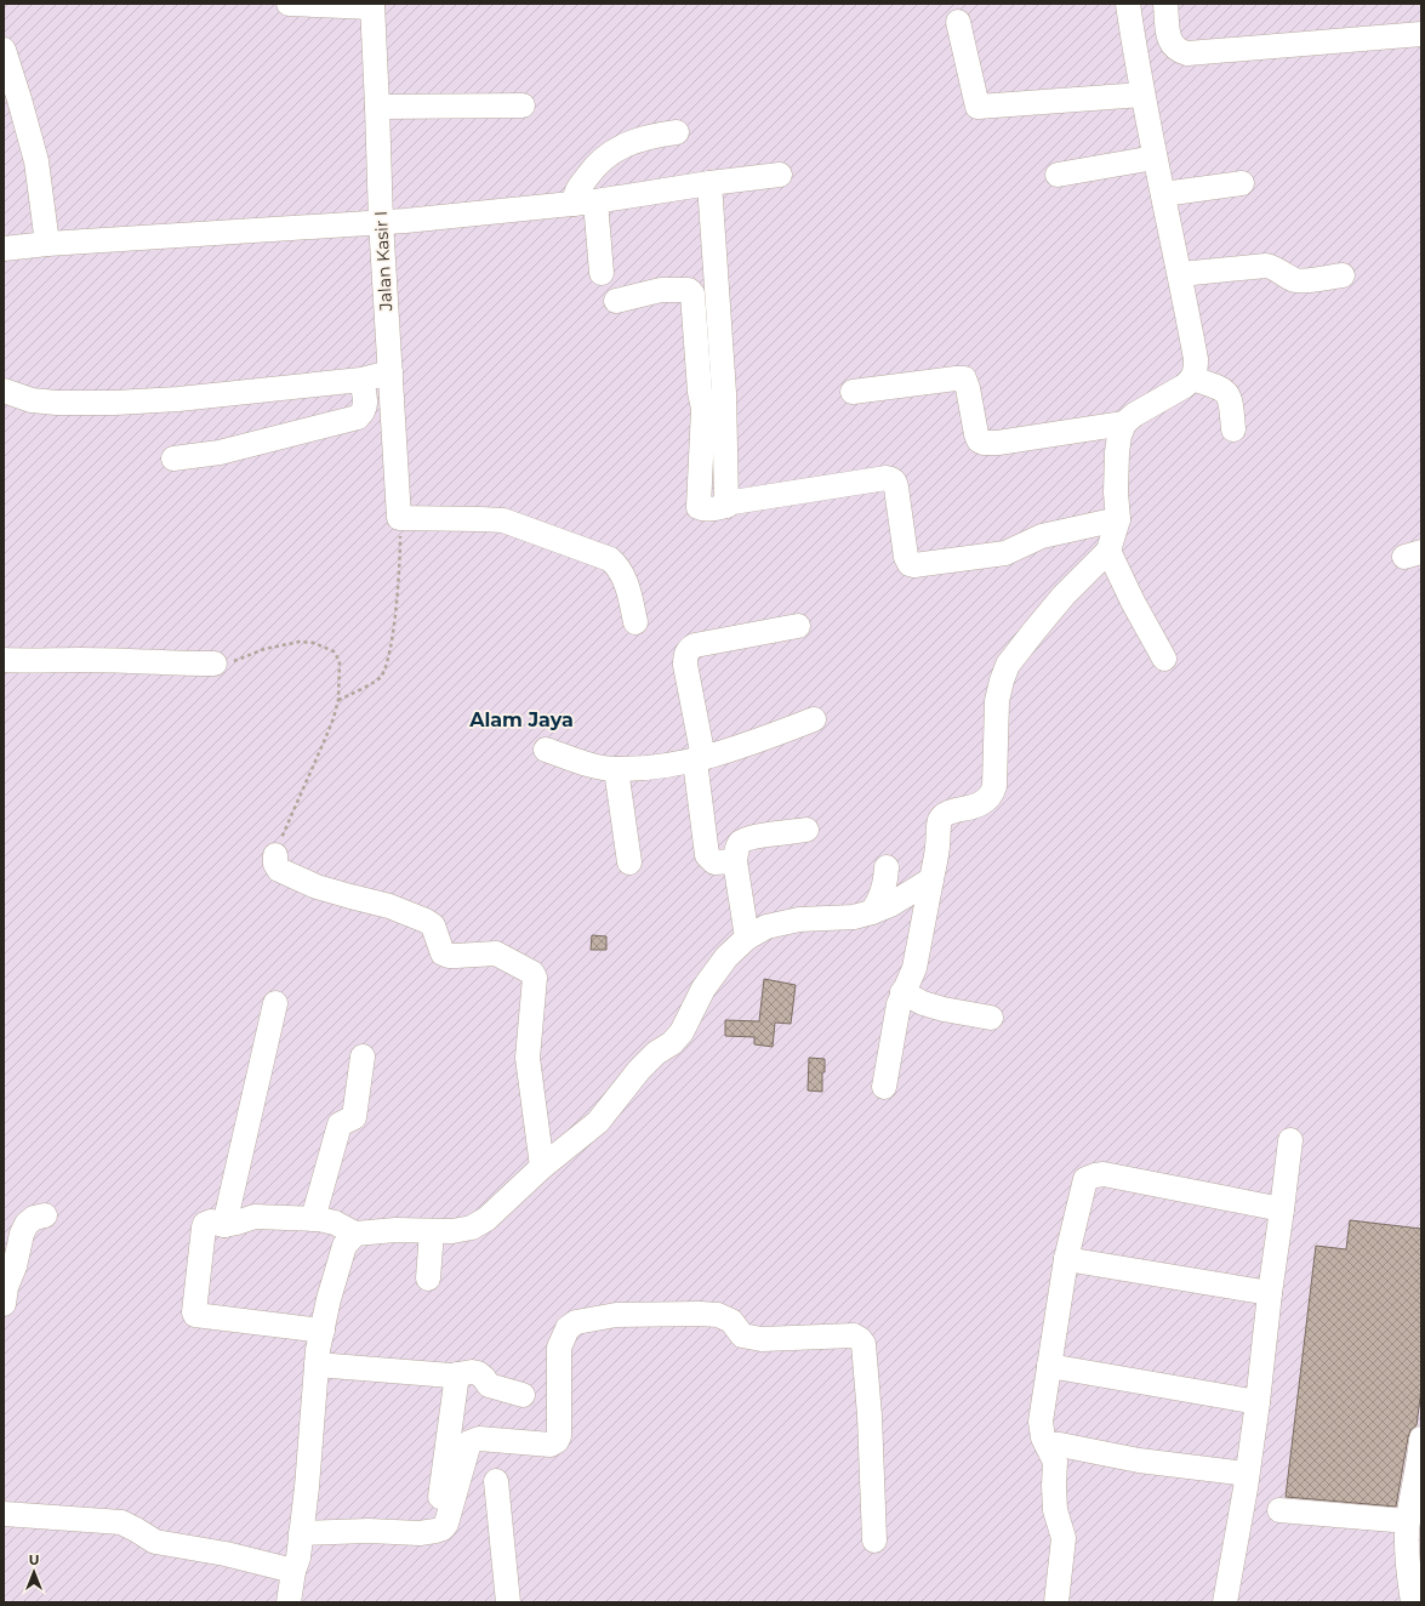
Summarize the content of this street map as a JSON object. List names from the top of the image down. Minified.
{"streets":{"street":["Jalan Kasir I"]},"districts":["Alam Jaya"],"north":"top"}
